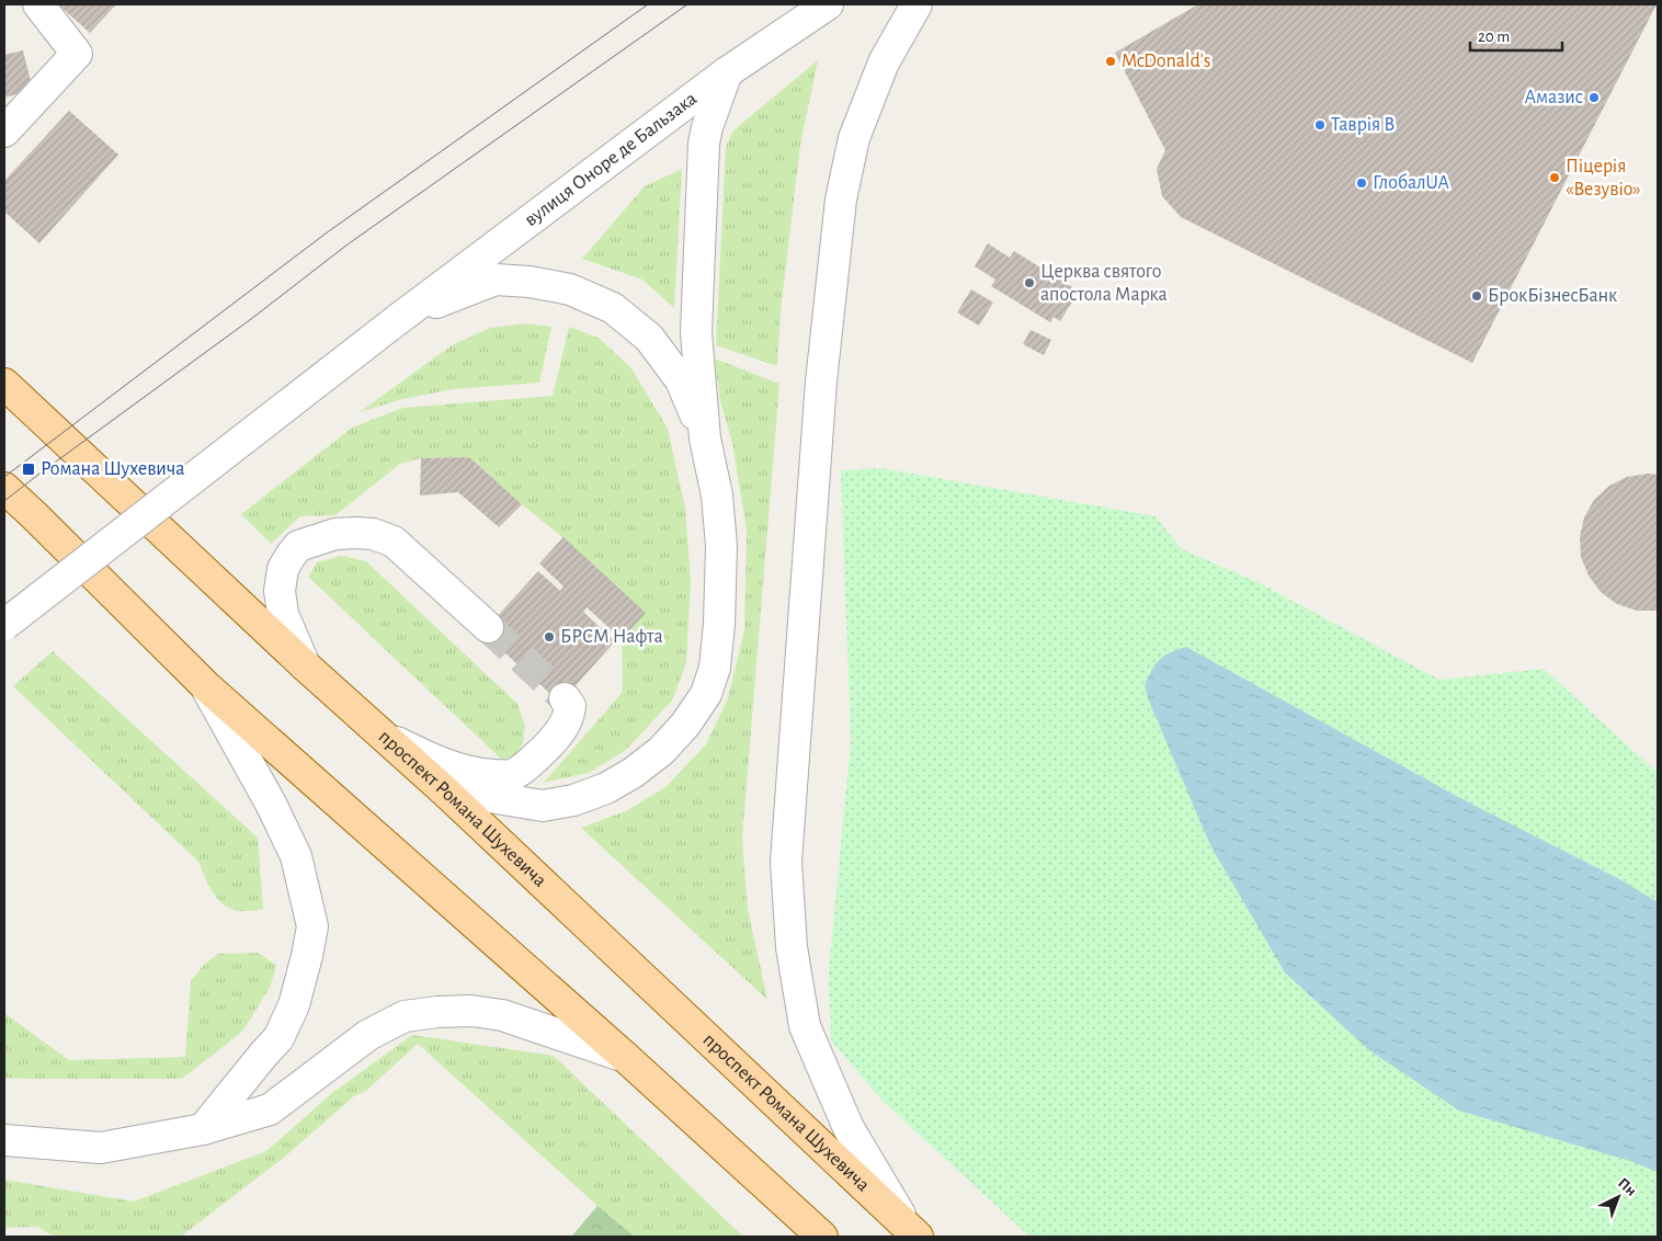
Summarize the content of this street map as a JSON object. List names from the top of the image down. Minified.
{"streets":{"main road":["проспект Романа Шухевича"],"street":["вулиця Оноре де Бальзака"]},"places":{"other":["McDonald's","Амазис","Таврія В","Піцерія «Везувіо»","ГлобалUA","Церква святого апостола Марка","БрокБізнесБанк","БРСМ Нафта"],"transit":["Романа Шухевича"]},"scale_bar":"20 m","north":"top right"}
